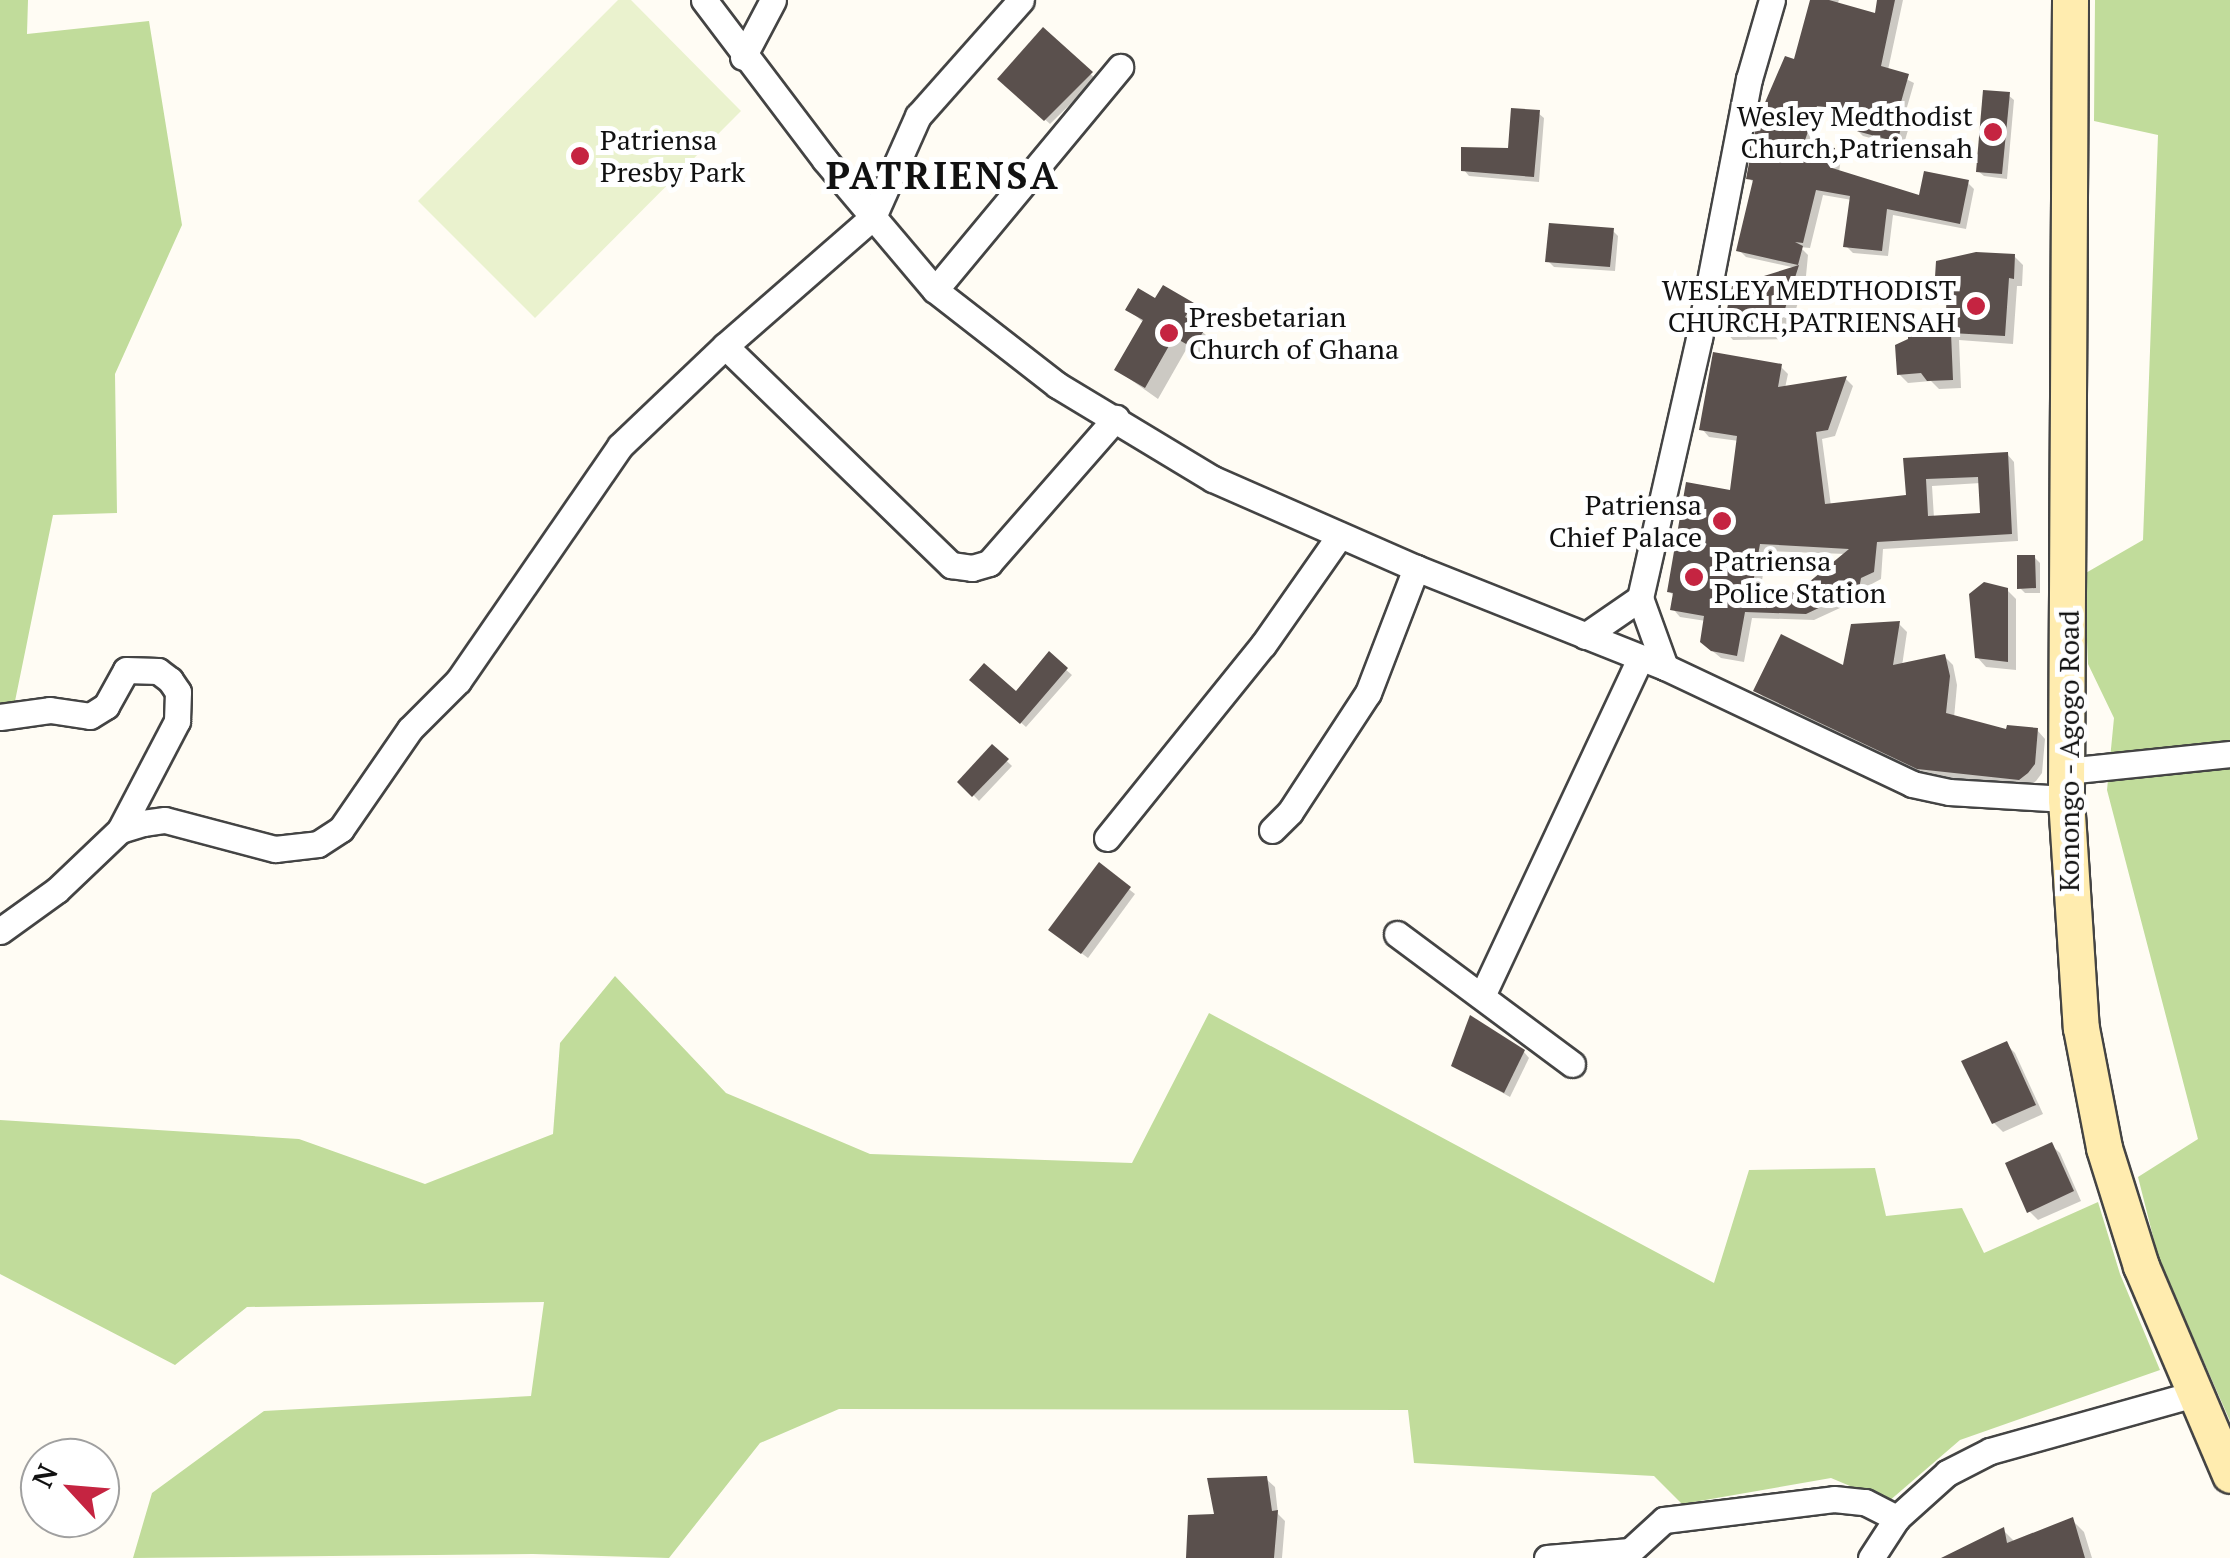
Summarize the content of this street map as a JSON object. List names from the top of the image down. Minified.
{"streets":{"main road":["Konongo - Agogo Road"]},"districts":["PATRIENSA"],"places":["Wesley Medthodist Church,Patriensah","Patriensa Presby Park","WESLEY MEDTHODIST CHURCH,PATRIENSAH","Presbetarian Church of Ghana","Patriensa Chief Palace","Patriensa Police Station"],"north":"top left"}
